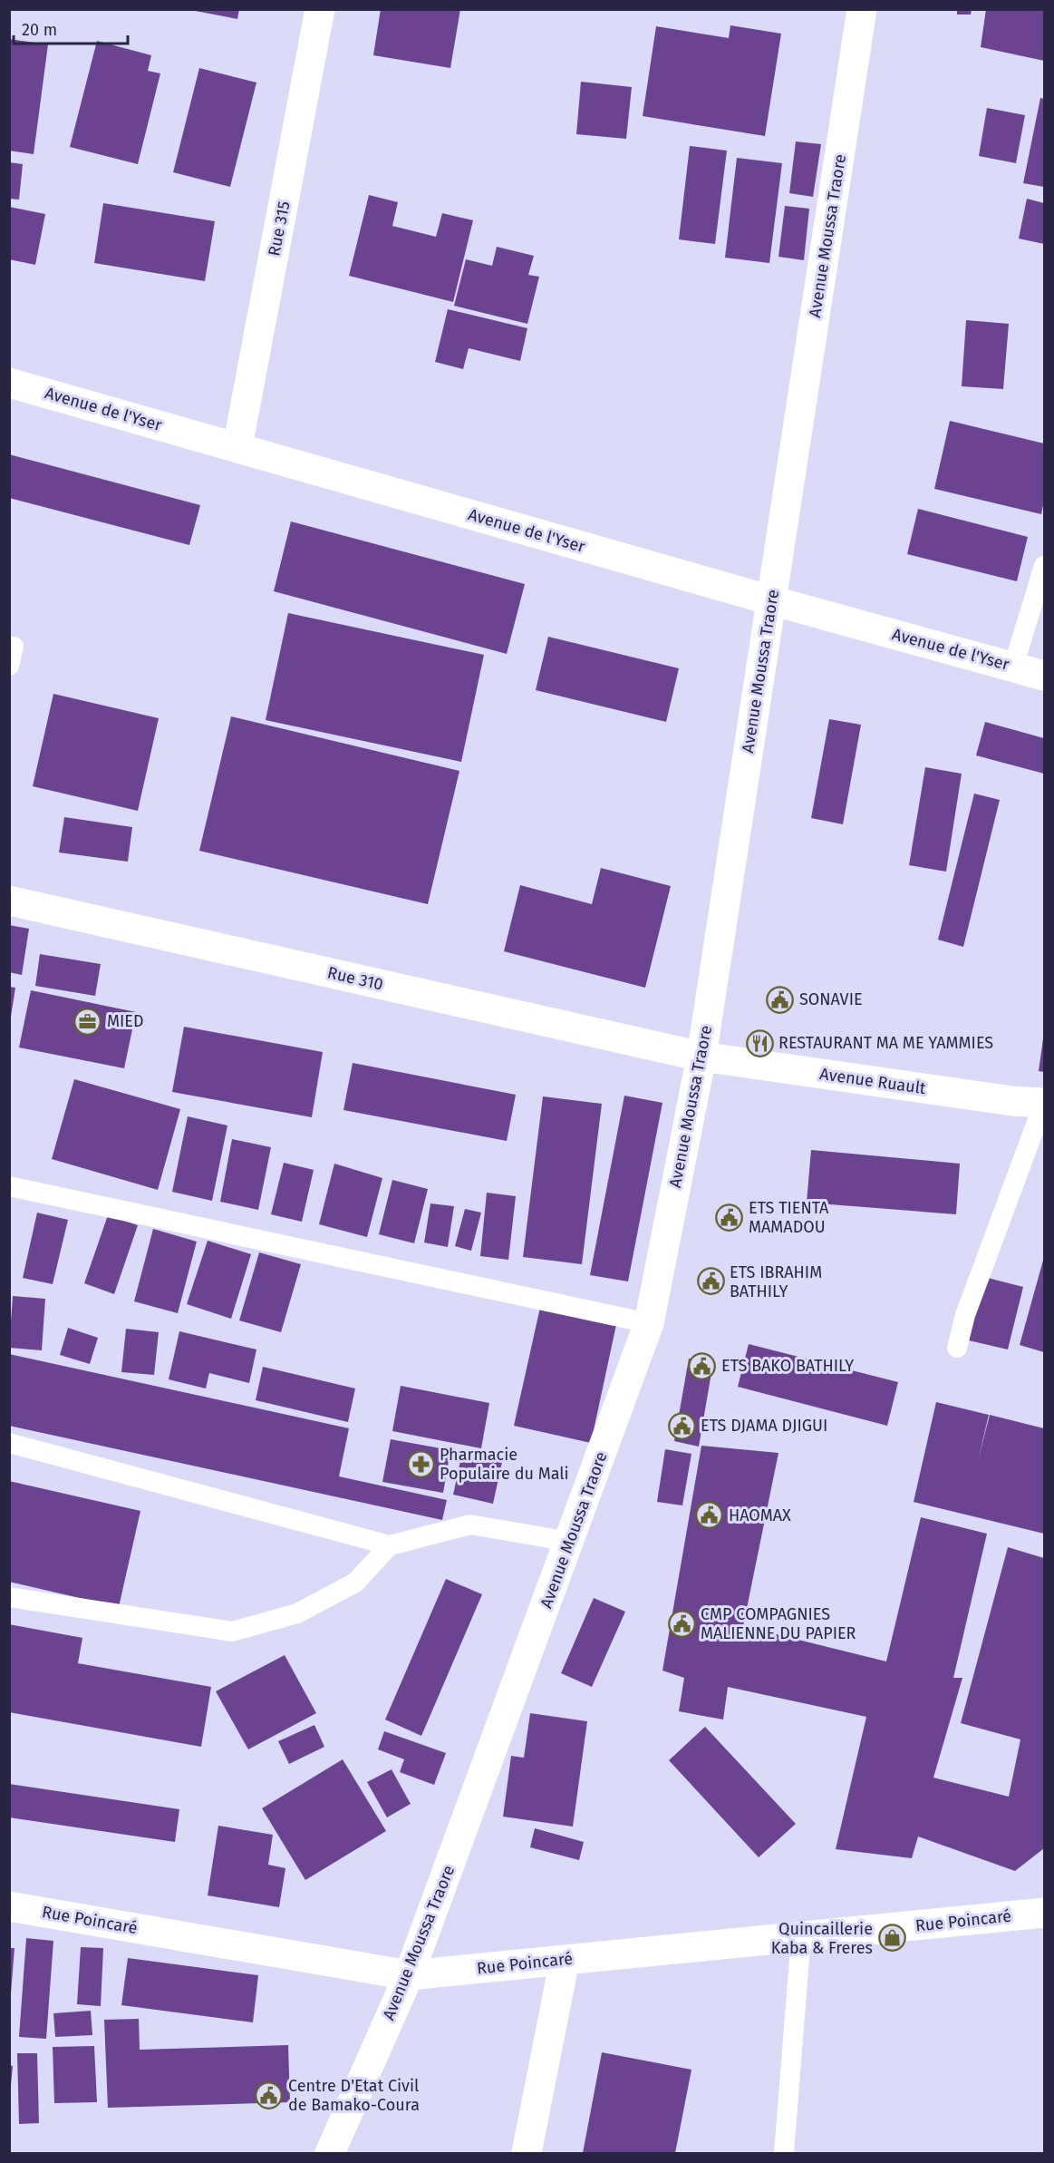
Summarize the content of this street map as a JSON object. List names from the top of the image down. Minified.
{"streets":{"street":["Rue 315","Avenue Moussa Traore","Avenue de l'Yser","Rue 310","Avenue Ruault","Rue Poincaré"]},"crossings":[["Rue 315","Avenue de l'Yser"],["Avenue Moussa Traore","Avenue de l'Yser"],["Avenue Moussa Traore","Rue 310"],["Avenue Moussa Traore","Avenue Ruault"],["Avenue Moussa Traore","Rue Poincaré"],["Rue 310","Avenue Ruault"]],"places":{"public building":["SONAVIE","ETS TIENTA MAMADOU","ETS IBRAHIM BATHILY","ETS BAKO BATHILY","ETS DJAMA DJIGUI","HAOMAX","CMP COMPAGNIES MALIENNE DU PAPIER","Centre D'Etat Civil de Bamako-Coura"],"office":["MIED"],"restaurant":["RESTAURANT MA ME YAMMIES"],"pharmacy":["Pharmacie Populaire du Mali"],"shop":["Quincaillerie Kaba & Freres"]},"scale_bar":"20 m"}
